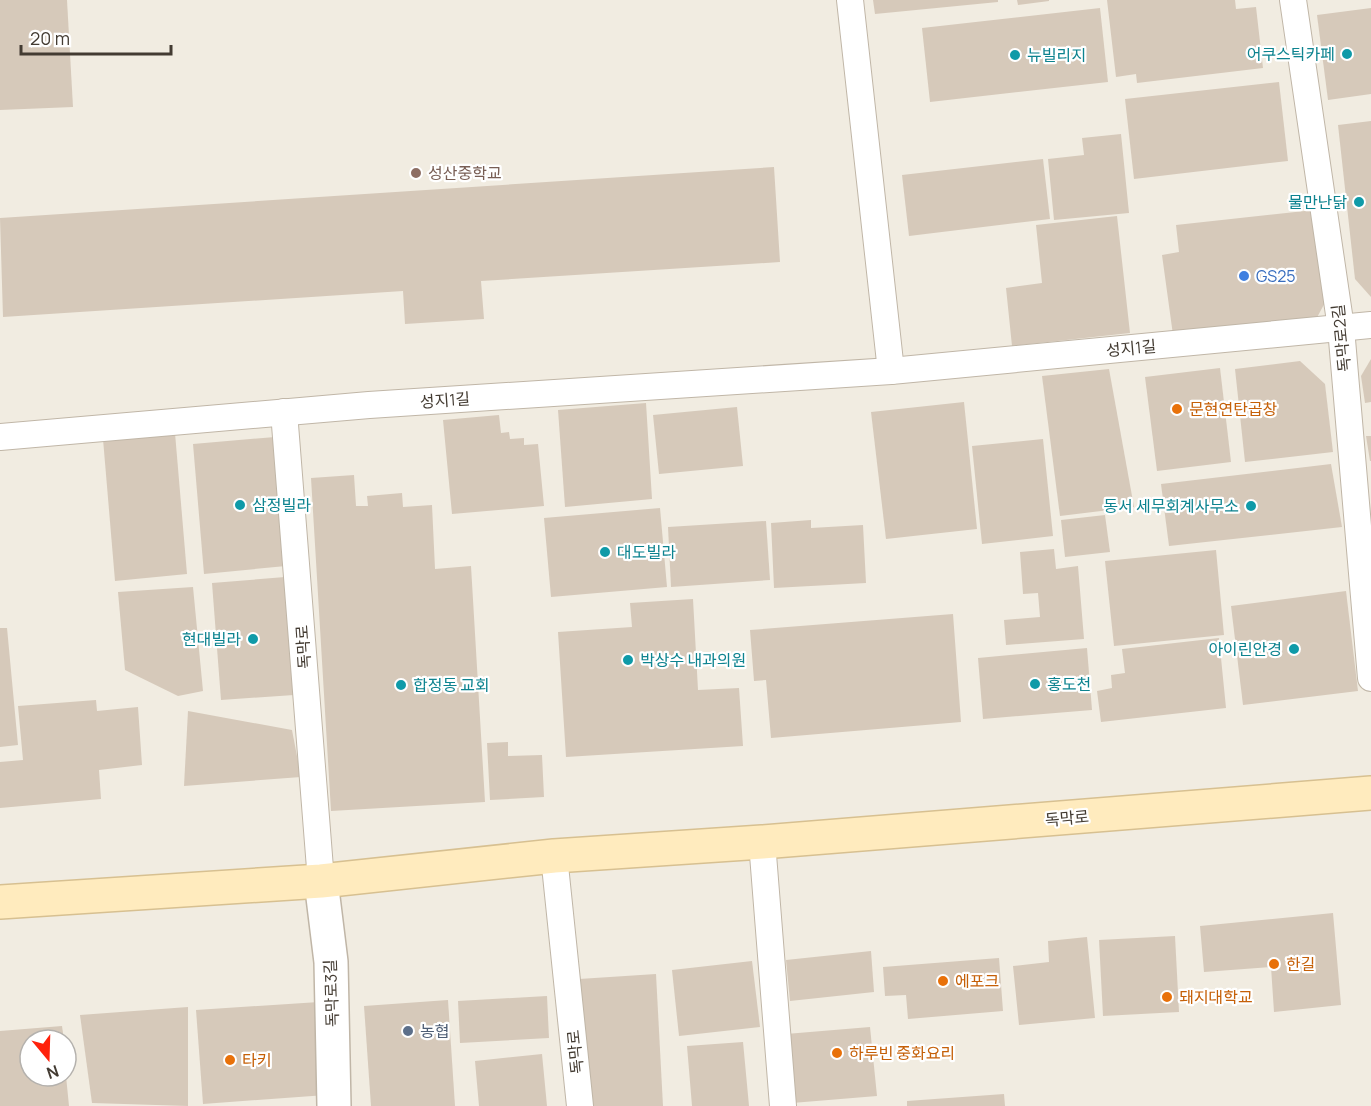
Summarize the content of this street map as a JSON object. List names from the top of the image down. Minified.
{"streets":{"main road":["독막로"],"street":["독막로3길"],"lane":["독막로2길","성지1길"]},"crossings":[["독막로2길","성지1길"],["성지1길","독막로"],["독막로","독막로3길"]],"places":["어쿠스틱카페","뉴빌리지","성산중학교","물만난닭","GS25","문현연탄곱창","삼정빌라","동서 세무회계사무소","대도빌라","현대빌라","아이린안경","박상수 내과의원","홍도천","합정동 교회","한길","에포크","돼지대학교","농협","하루빈 중화요리","타키"],"scale_bar":"20 m","north":"bottom"}
